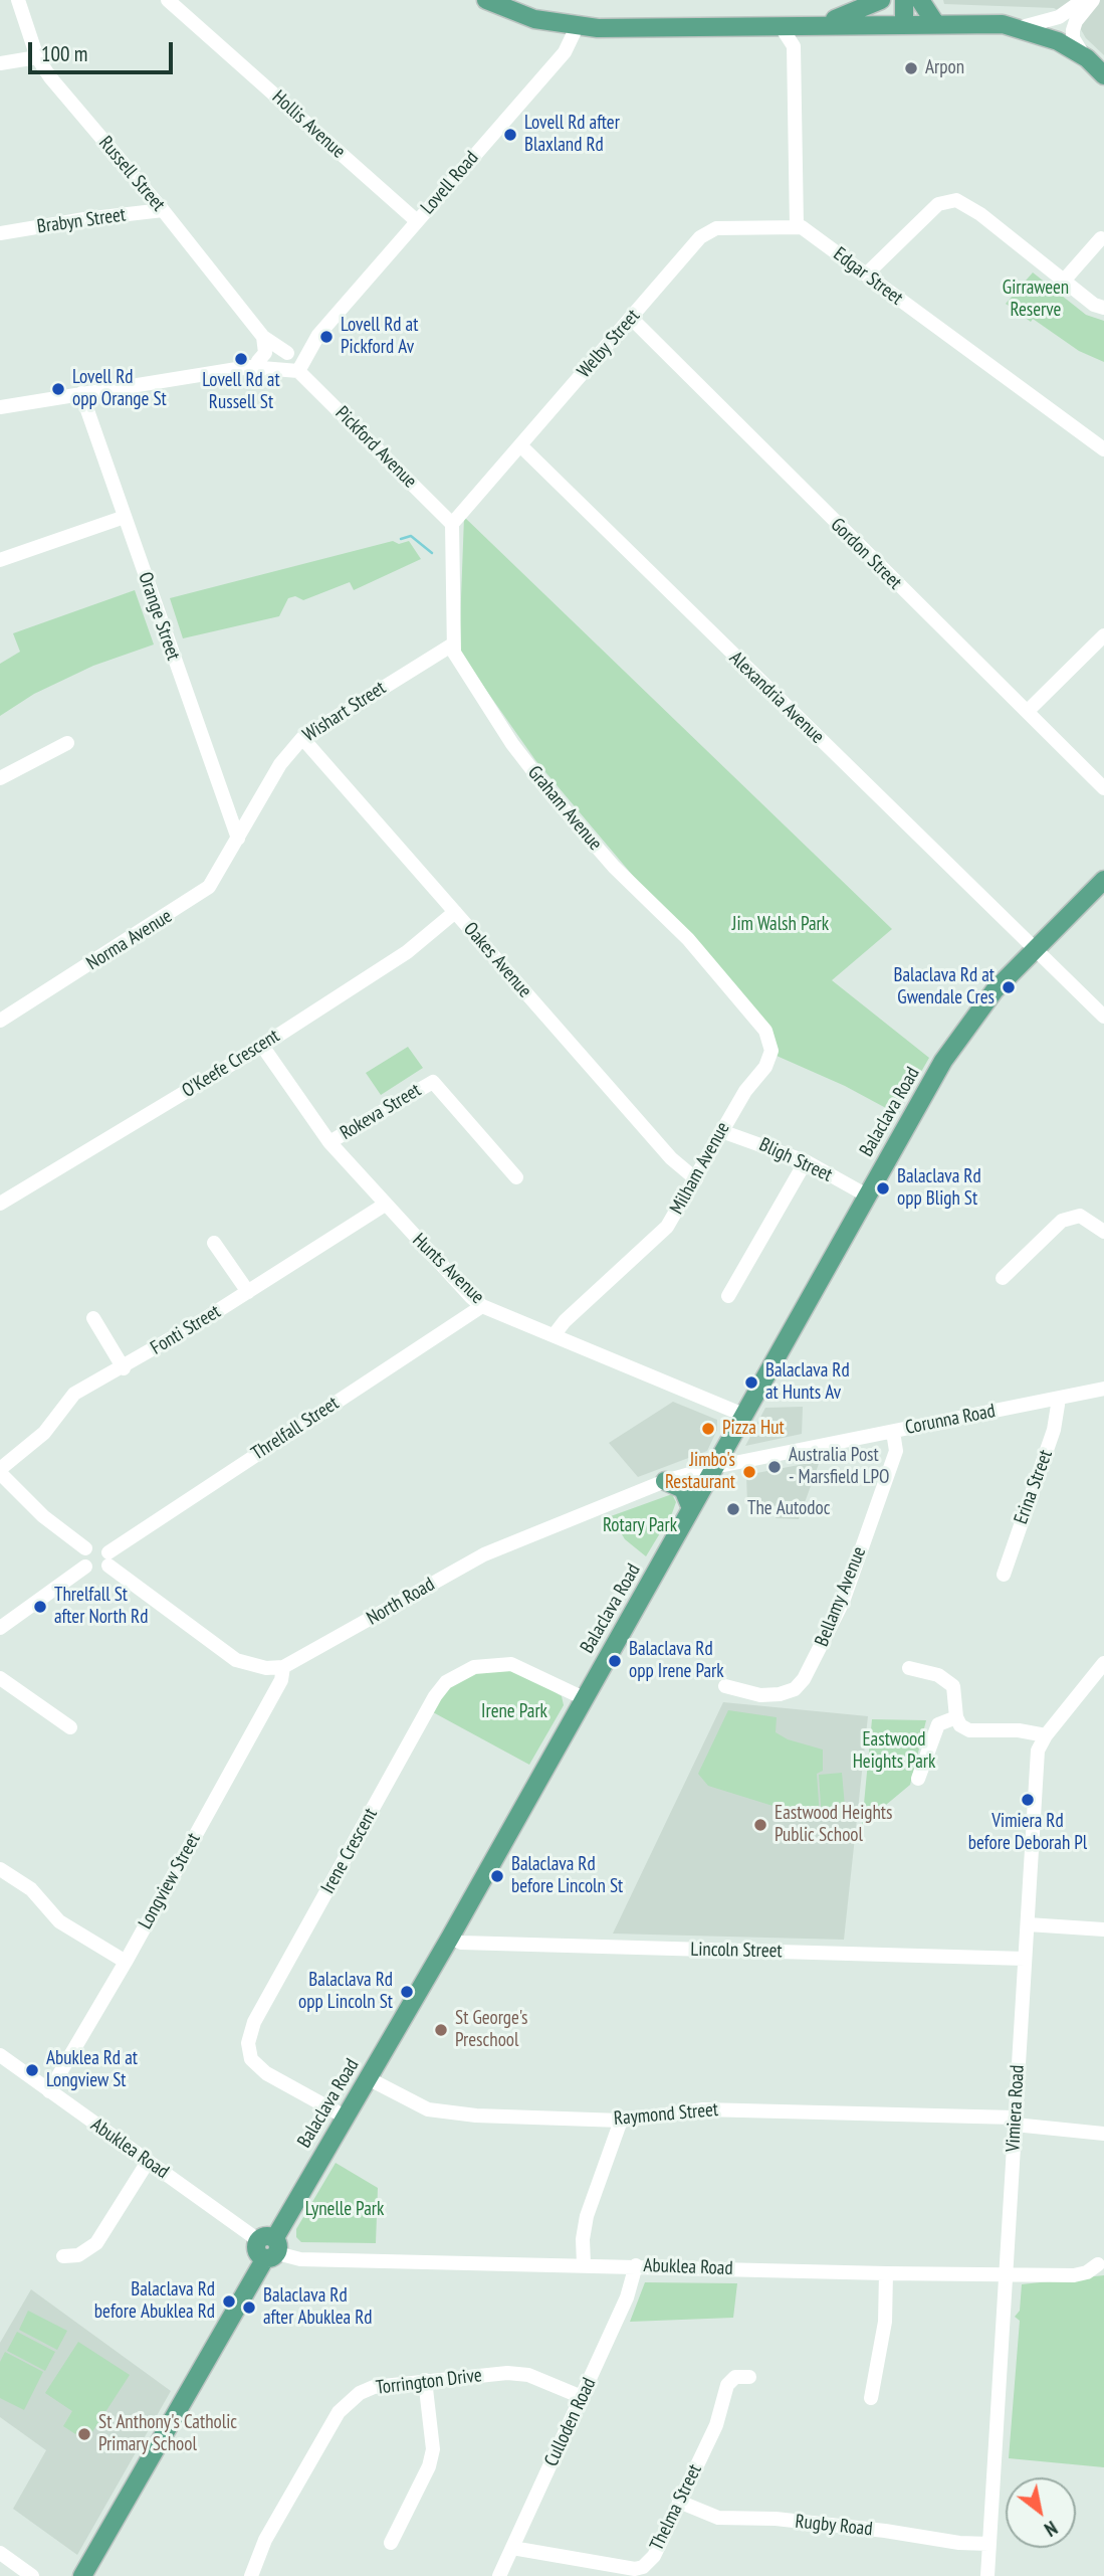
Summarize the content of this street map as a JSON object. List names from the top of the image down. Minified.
{"streets":{"main road":["Balaclava Road"],"street":["Hollis Avenue","Russell Street","Lovell Road","Brabyn Street","Edgar Street","Welby Street","Pickford Avenue","Gordon Street","Orange Street","Alexandria Avenue","Wishart Street","Graham Avenue","Norma Avenue","Oakes Avenue","O'Keefe Crescent","Rokeva Street","Bligh Street","Milham Avenue","Hunts Avenue","Fonti Street","Corunna Road","Threlfall Street","Erina Street","Bellamy Avenue","North Road","Irene Crescent","Longview Street","Lincoln Street","Vimiera Road","Raymond Street","Abuklea Road","Torrington Drive","Culloden Road","Thelma Street","Rugby Road"]},"crossings":[["Hollis Avenue","Lovell Road"],["Russell Street","Lovell Road"],["Russell Street","Brabyn Street"],["Russell Street","Pickford Avenue"],["Lovell Road","Pickford Avenue"],["Edgar Street","Welby Street"],["Welby Street","Pickford Avenue"],["Welby Street","Gordon Street"],["Welby Street","Alexandria Avenue"],["Orange Street","Wishart Street"],["Orange Street","Norma Avenue"],["Alexandria Avenue","Balaclava Road"],["Wishart Street","Graham Avenue"],["Wishart Street","Norma Avenue"],["Wishart Street","Oakes Avenue"],["Graham Avenue","Milham Avenue"],["Oakes Avenue","O'Keefe Crescent"],["Oakes Avenue","Milham Avenue"],["O'Keefe Crescent","Hunts Avenue"],["Rokeva Street","Hunts Avenue"],["Balaclava Road","Bligh Street"],["Balaclava Road","Hunts Avenue"],["Balaclava Road","Corunna Road"],["Balaclava Road","North Road"],["Balaclava Road","Irene Crescent"],["Balaclava Road","Lincoln Street"],["Balaclava Road","Raymond Street"],["Balaclava Road","Abuklea Road"],["Bligh Street","Milham Avenue"],["Milham Avenue","Hunts Avenue"],["Hunts Avenue","Fonti Street"],["Hunts Avenue","Threlfall Street"],["Corunna Road","Erina Street"],["Corunna Road","Bellamy Avenue"],["Corunna Road","North Road"],["North Road","Longview Street"],["Longview Street","Abuklea Road"],["Lincoln Street","Vimiera Road"],["Vimiera Road","Raymond Street"],["Vimiera Road","Abuklea Road"],["Vimiera Road","Rugby Road"],["Abuklea Road","Culloden Road"],["Torrington Drive","Culloden Road"],["Culloden Road","Thelma Street"],["Thelma Street","Rugby Road"]],"parks":["Girraween Reserve","Jim Walsh Park","Rotary Park","Irene Park","Eastwood Heights Park","Lynelle Park"],"places":["Arpon","Lovell Rd after Blaxland Rd","Lovell Rd at Pickford Av","Lovell Rd at Russell St","Lovell Rd opp Orange St","Balaclava Rd at Gwendale Cres","Balaclava Rd opp Bligh St","Balaclava Rd at Hunts Av","Pizza Hut","Australia Post - Marsfield LPO","Jimbo's Restaurant","The Autodoc","Threlfall St after North Rd","Balaclava Rd opp Irene Park","Vimiera Rd before Deborah Pl","Eastwood Heights Public School","Balaclava Rd before Lincoln St","Balaclava Rd opp Lincoln St","St George's Preschool","Abuklea Rd at Longview St","Balaclava Rd before Abuklea Rd","Balaclava Rd after Abuklea Rd","St Anthony's Catholic Primary School"],"scale_bar":"100 m","north":"bottom right"}
